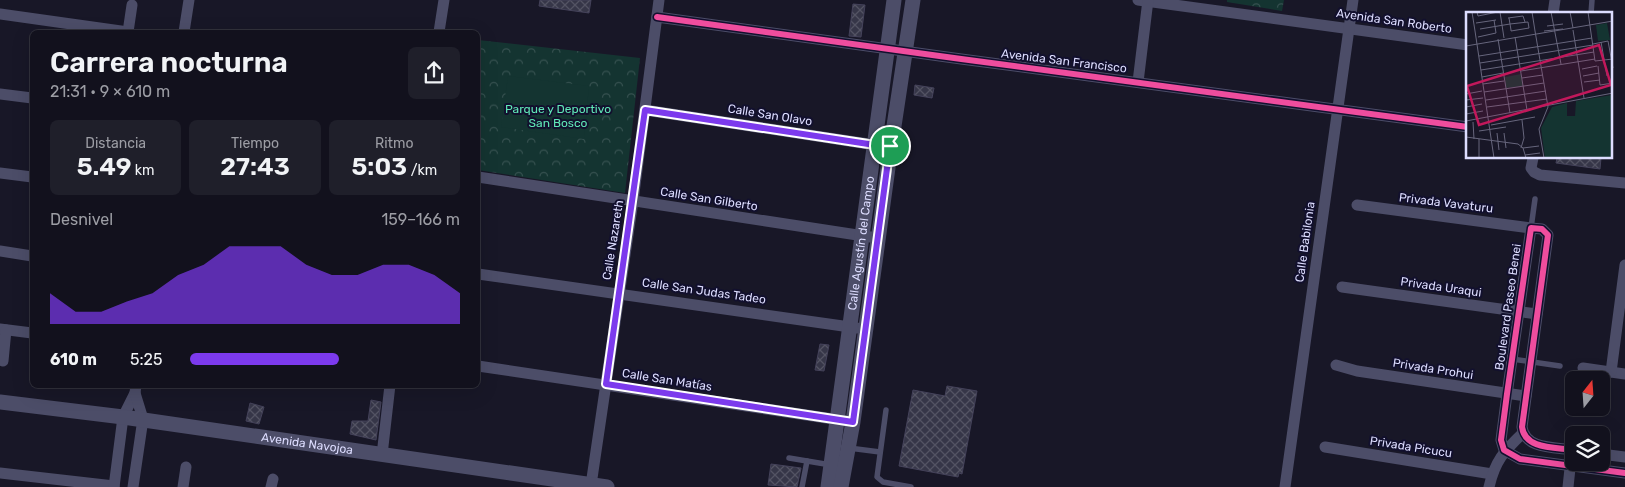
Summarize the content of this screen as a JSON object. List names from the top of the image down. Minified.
{"streets":{"street":["Avenida San Roberto","Avenida San Francisco","Calle San Olavo","Calle San Gilberto","Privada Vavaturu","Calle Nazareth","Calle Babilonia","Calle Agustín del Campo","Privada Uraqui","Calle San Judas Tadeo","Boulevard Paseo Benei","Privada Prohui","Calle San Matías","Avenida Navojoa","Privada Picucu"]},"crossings":[["Avenida San Roberto","Calle Babilonia"],["Avenida San Francisco","Calle Nazareth"],["Avenida San Francisco","Calle Babilonia"],["Avenida San Francisco","Calle Agustín del Campo"],["Calle San Olavo","Calle Nazareth"],["Calle San Olavo","Calle Agustín del Campo"],["Calle San Gilberto","Calle Nazareth"],["Calle San Gilberto","Calle Agustín del Campo"],["Privada Vavaturu","Boulevard Paseo Benei"],["Calle Nazareth","Calle San Judas Tadeo"],["Calle Nazareth","Calle San Matías"],["Calle Nazareth","Avenida Navojoa"],["Calle Agustín del Campo","Calle San Judas Tadeo"],["Calle Agustín del Campo","Calle San Matías"],["Privada Uraqui","Boulevard Paseo Benei"],["Boulevard Paseo Benei","Privada Prohui"]],"parks":["Parque y Deportivo San Bosco"],"north":"top","page":{"heading":["Carrera nocturna","21:31 · 9 × 610 m"],"stats":[["Distancia","5.49 km"],["Tiempo","27:43"],["Ritmo","5:03 /km"]],"chart":["Desnivel","159–166 m"],"list":[{"name":"610 m","note":"5:25"}]}}
